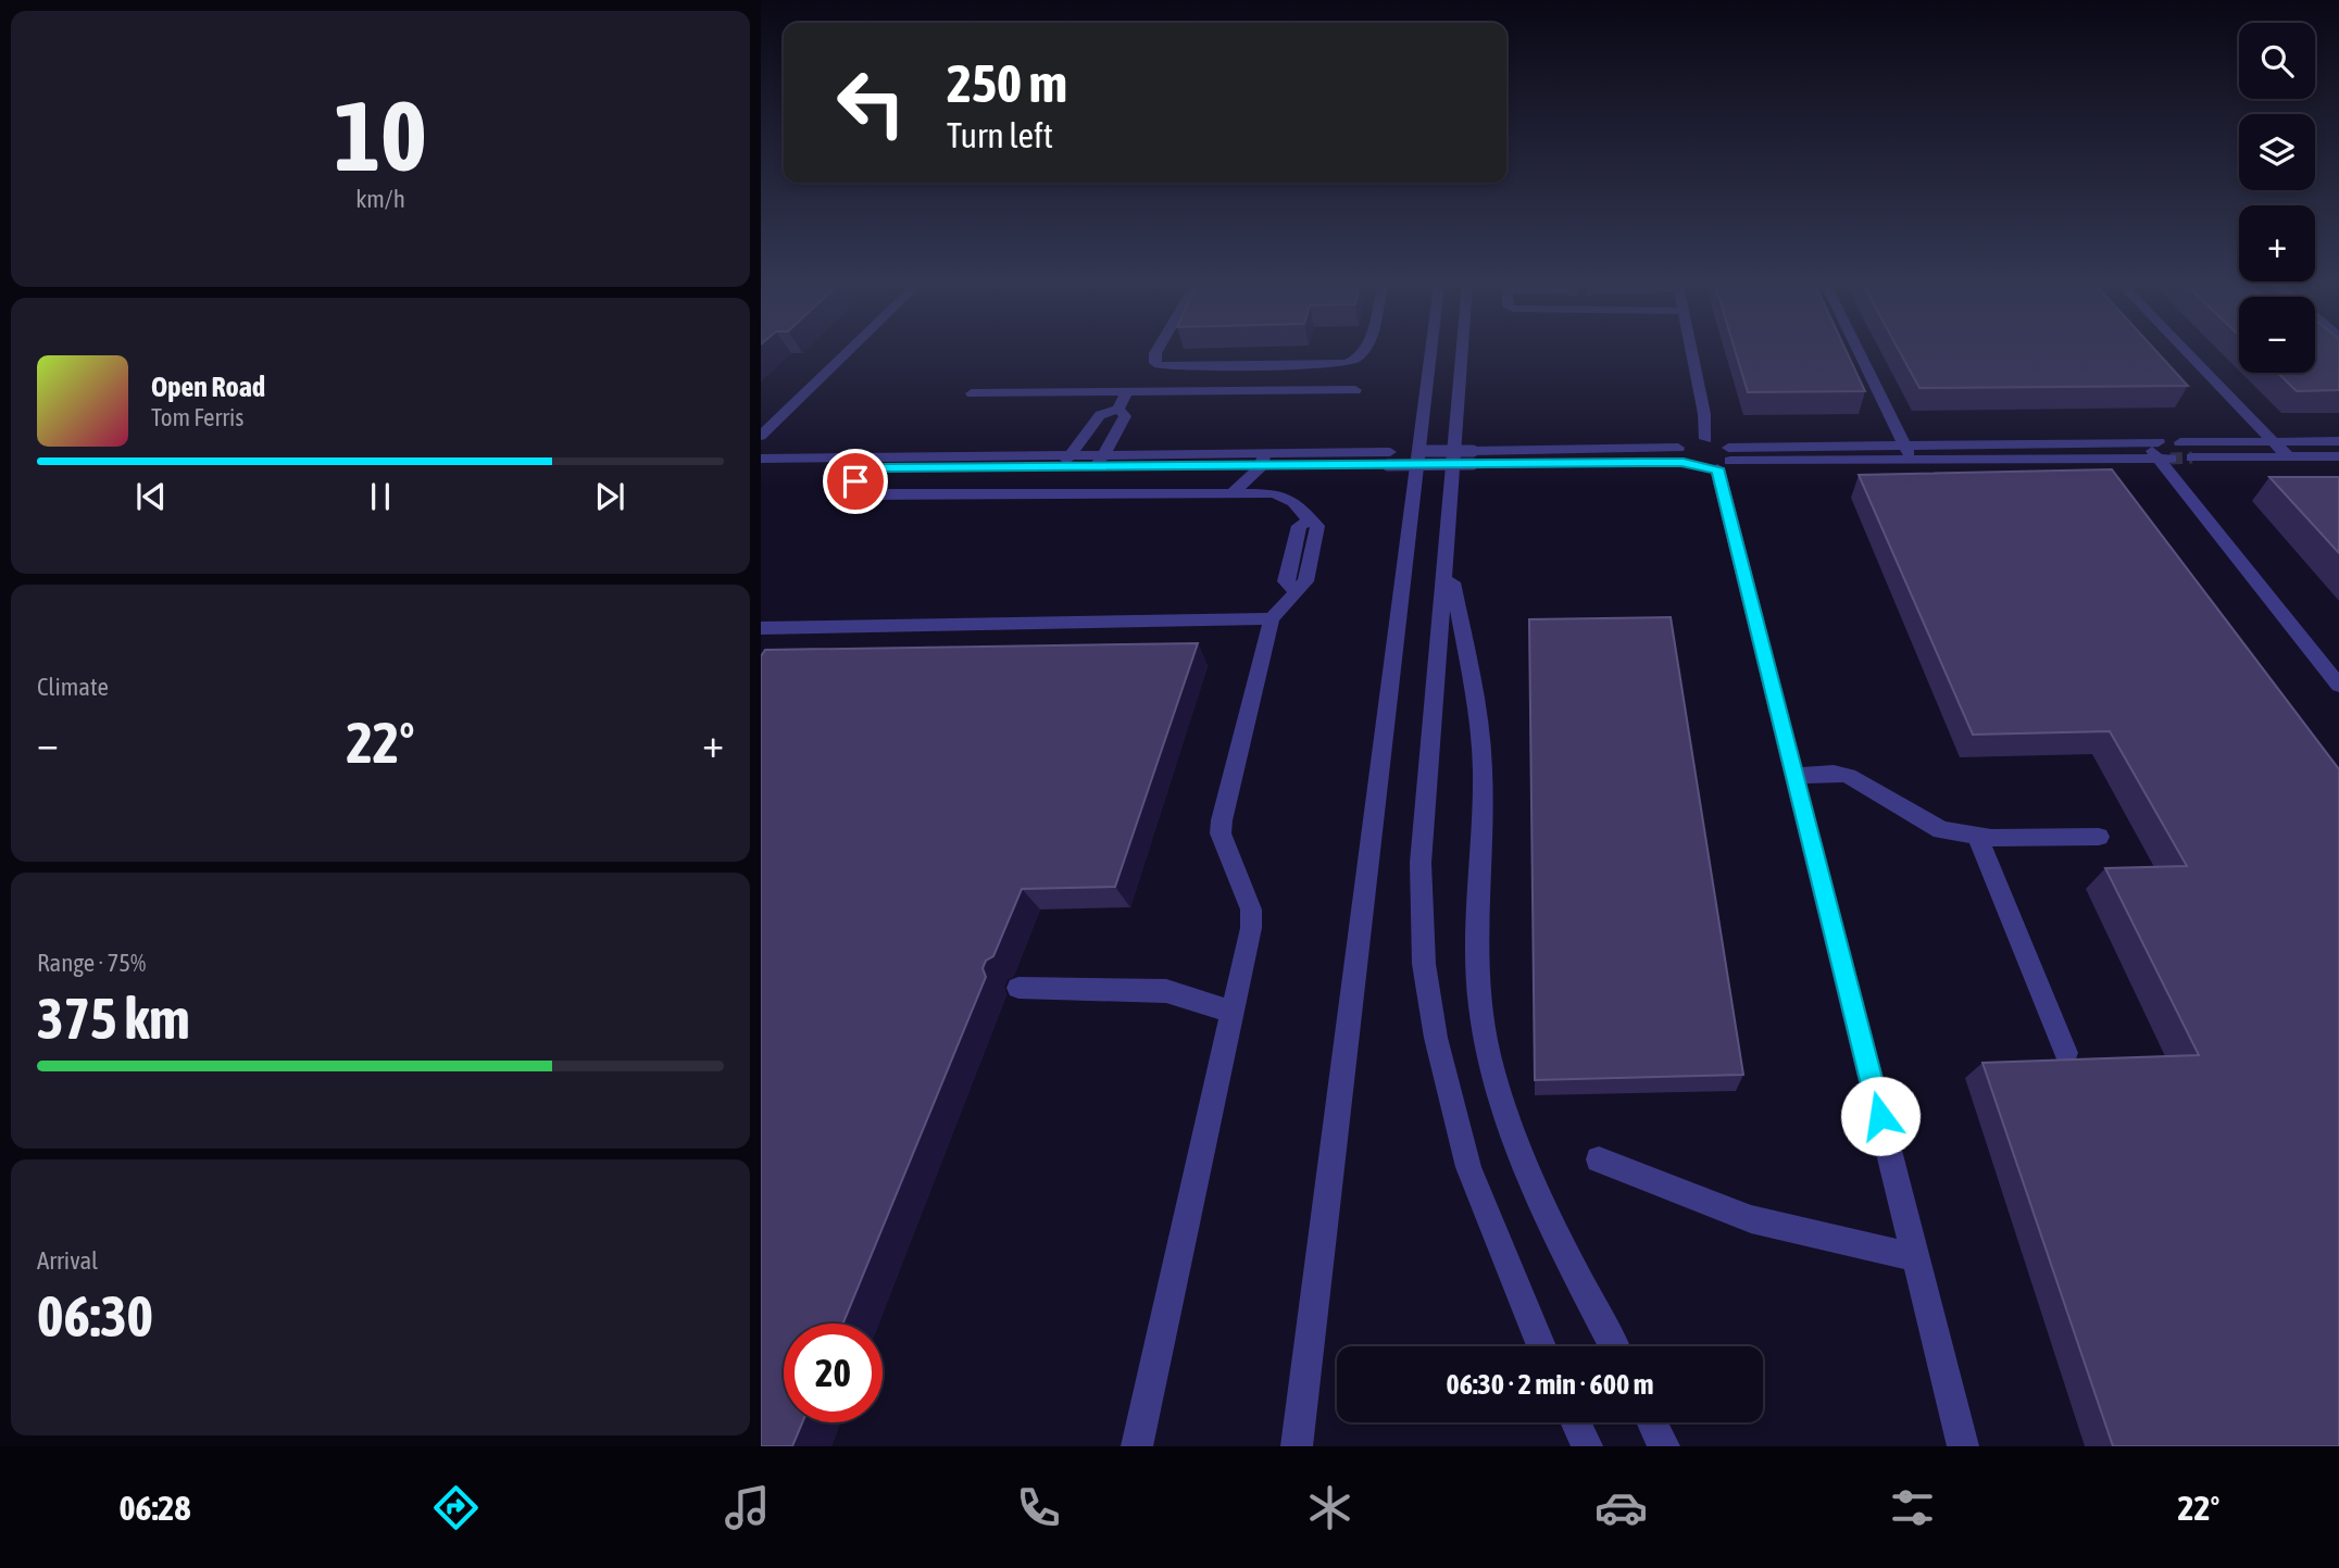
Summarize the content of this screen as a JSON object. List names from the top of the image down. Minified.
{"page":{"tile":[["10","km/h"],"Climate",["Range · 75%","375 km"],["Arrival","06:30"]],"map_buttons":["+","−"],"turn":["250 m","Turn left"],"song":["Open Road","Tom Ferris"],"heat":["−","22°","+"],"limit":"20","trip":"06:30 · 2 min · 600 m","tabs":["06:28","22°"]}}
